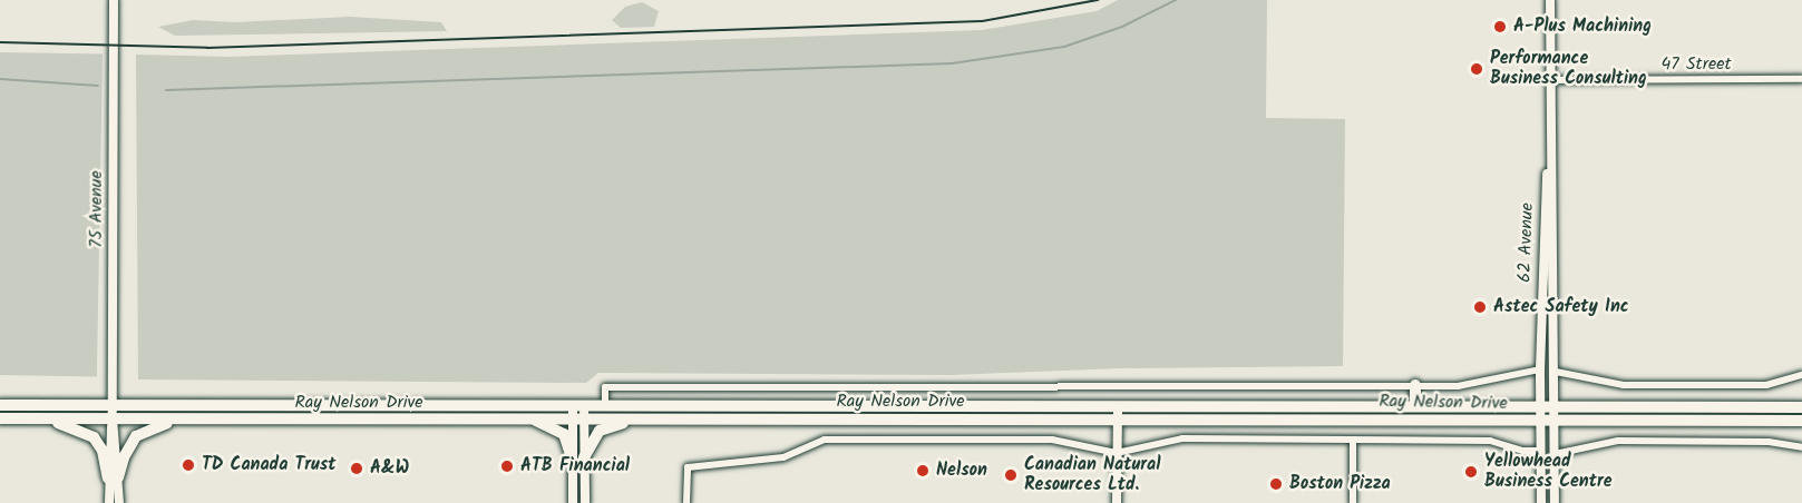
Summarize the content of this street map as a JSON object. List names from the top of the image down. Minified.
{"streets":{"highway":["Ray Nelson Drive"],"main road":["75 Avenue","62 Avenue"],"street":["47 Street"]},"crossings":[["47 Street","62 Avenue"],["75 Avenue","Ray Nelson Drive"],["62 Avenue","Ray Nelson Drive"]],"places":["A-Plus Machining","Performance Business Consulting","Astec Safety Inc","TD Canada Trust","ATB Financial","A&W","Nelson","Yellowhead Business Centre","Canadian Natural Resources Ltd.","Boston Pizza"]}
